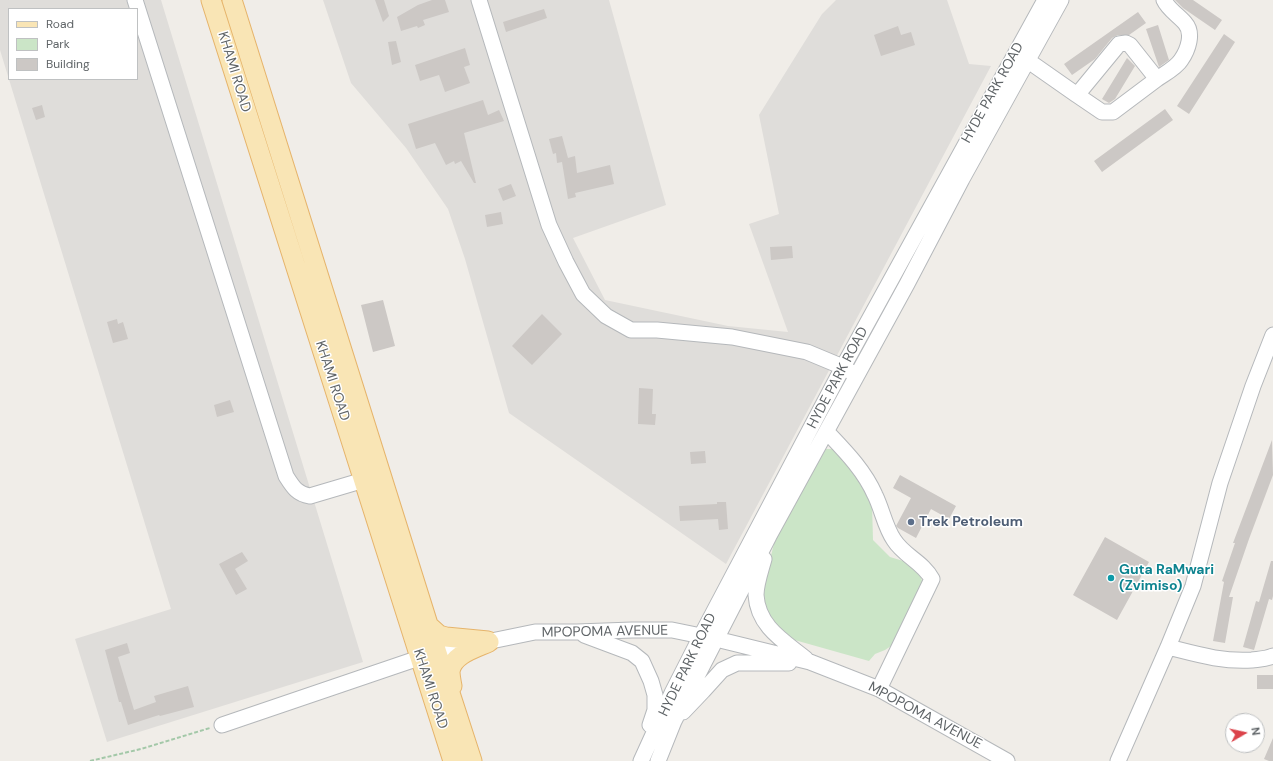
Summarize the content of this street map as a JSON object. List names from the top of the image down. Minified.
{"streets":{"main road":["KHAMI ROAD"],"street":["HYDE PARK ROAD","MPOPOMA AVENUE"]},"crossings":[["KHAMI ROAD","MPOPOMA AVENUE"],["HYDE PARK ROAD","MPOPOMA AVENUE"]],"places":["Trek Petroleum","Guta RaMwari (Zvimiso)"],"legend":["Road","Park","Building"],"north":"right"}
